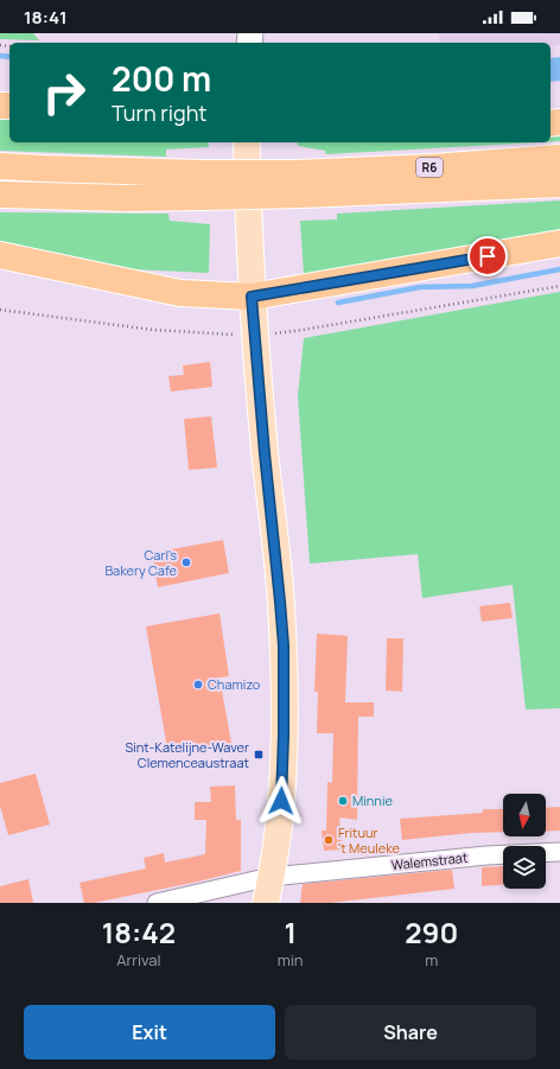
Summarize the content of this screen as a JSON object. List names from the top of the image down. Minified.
{"streets":{"highway":["R6"],"street":["Walemstraat"]},"places":{"other":["Carl’s Bakery Cafe","Chamizo","Minnie","Frituur 't Meuleke"],"transit":["Sint-Katelijne-Waver Clemenceaustraat"]},"north":"bottom","page":{"status":"18:41","turn":["200 m","Turn right"],"eta":["18:42","Arrival","1","min","290","m"],"buttons":["Exit","Share"]}}
